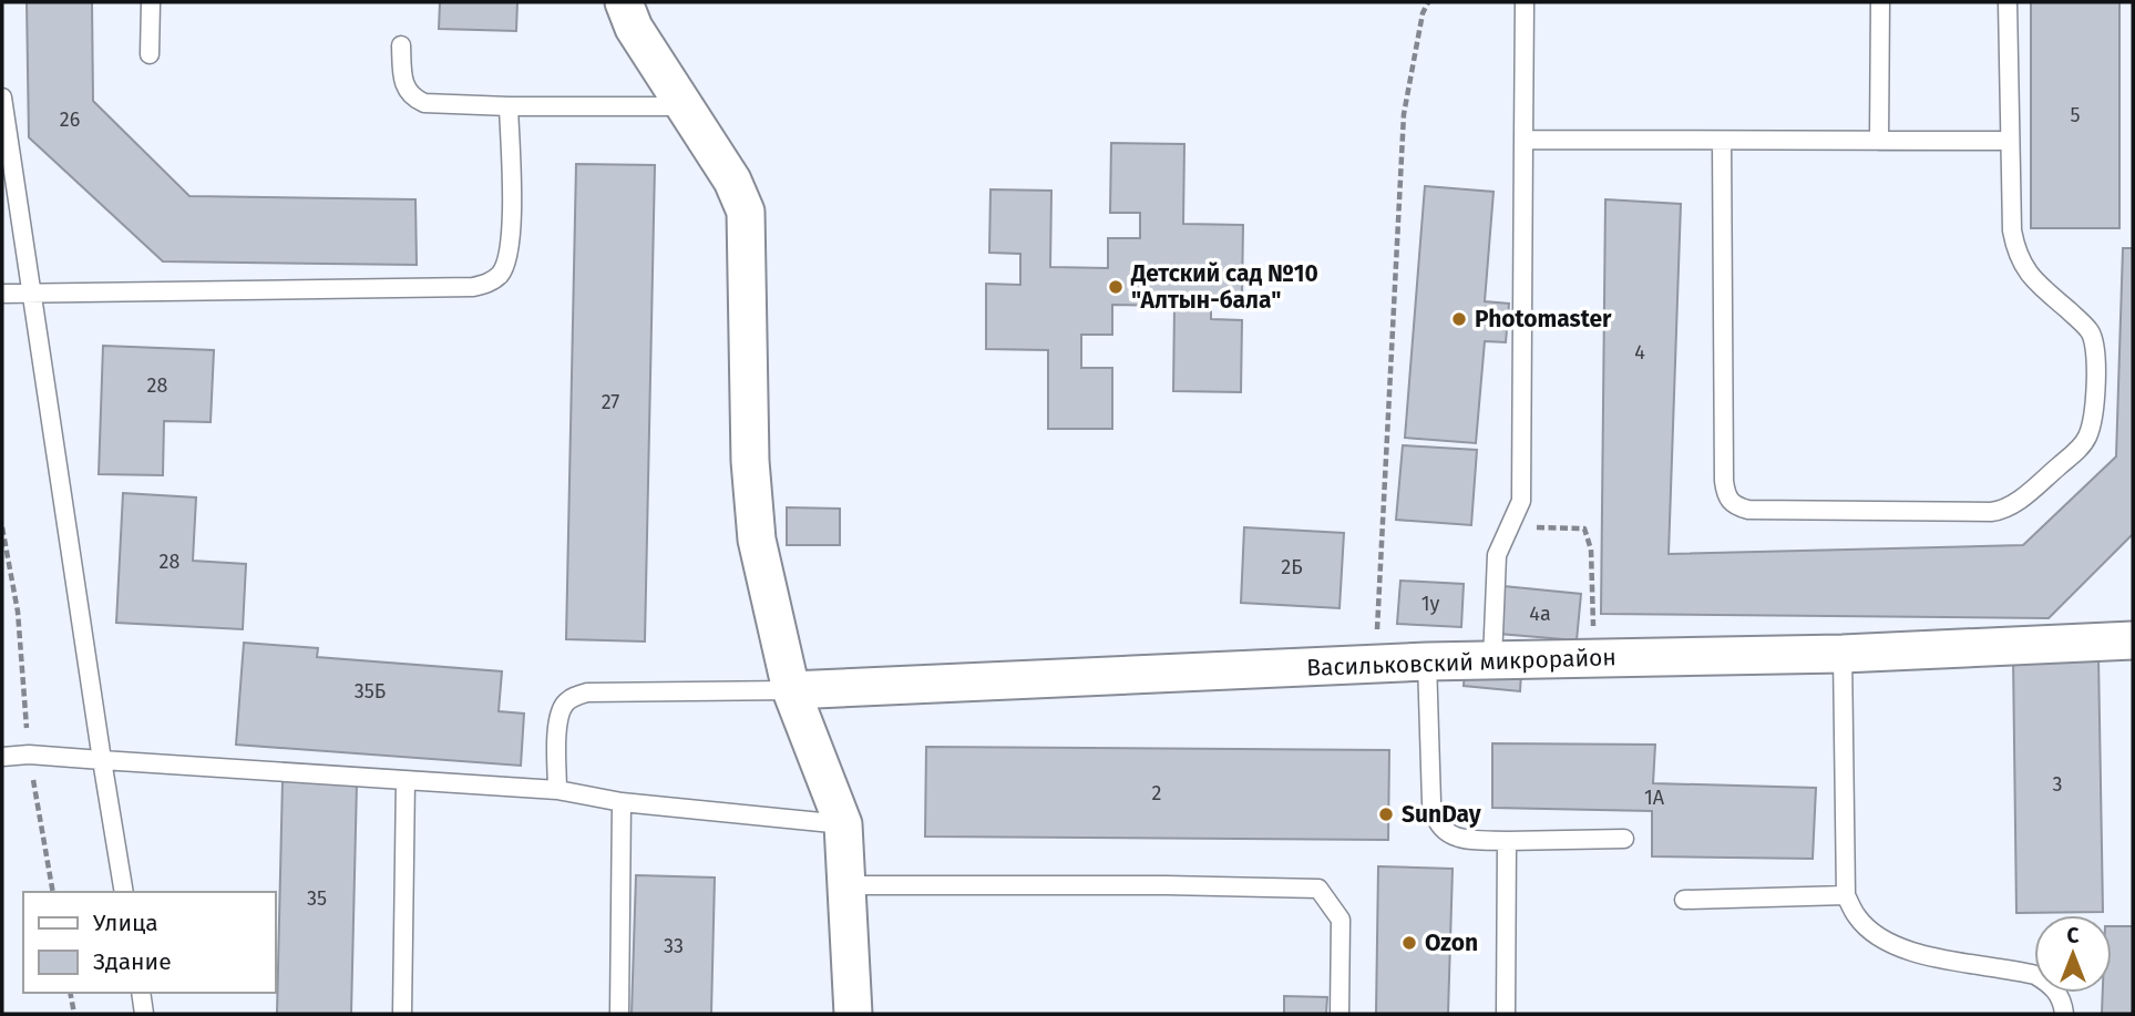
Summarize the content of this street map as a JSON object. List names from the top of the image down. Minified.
{"streets":{"street":["Васильковский микрорайон"]},"places":["Детский сад №10 \"Алтын-бала\"","Photomaster","SunDay","Ozon"],"house_numbers":["5","26","4","28","27","28","2Б","1у","4а","35Б","3","2","1А","35","33"],"legend":["Улица","Здание"],"north":"top"}
